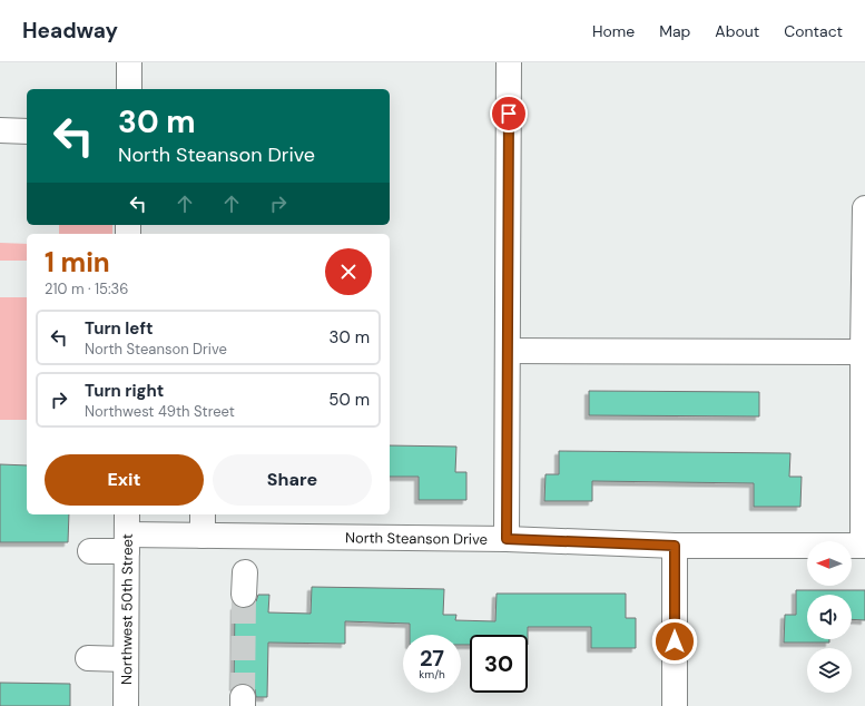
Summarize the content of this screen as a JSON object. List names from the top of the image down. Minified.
{"streets":{"street":["North Steanson Drive","Northwest 50th Street"]},"crossings":[["North Steanson Drive","Northwest 50th Street"]],"north":"left","page":{"header":"Headway","nav":["Home","Map","About","Contact"],"turn":["30 m","North Steanson Drive"],"heading":["1 min","210 m · 15:36"],"list":[{"name":"Turn left","note":"North Steanson Drive","value":"30 m"},{"name":"Turn right","note":"Northwest 49th Street","value":"50 m"}],"buttons":["Exit","Share"],"speed":"27 km/h","limit":"30"}}
